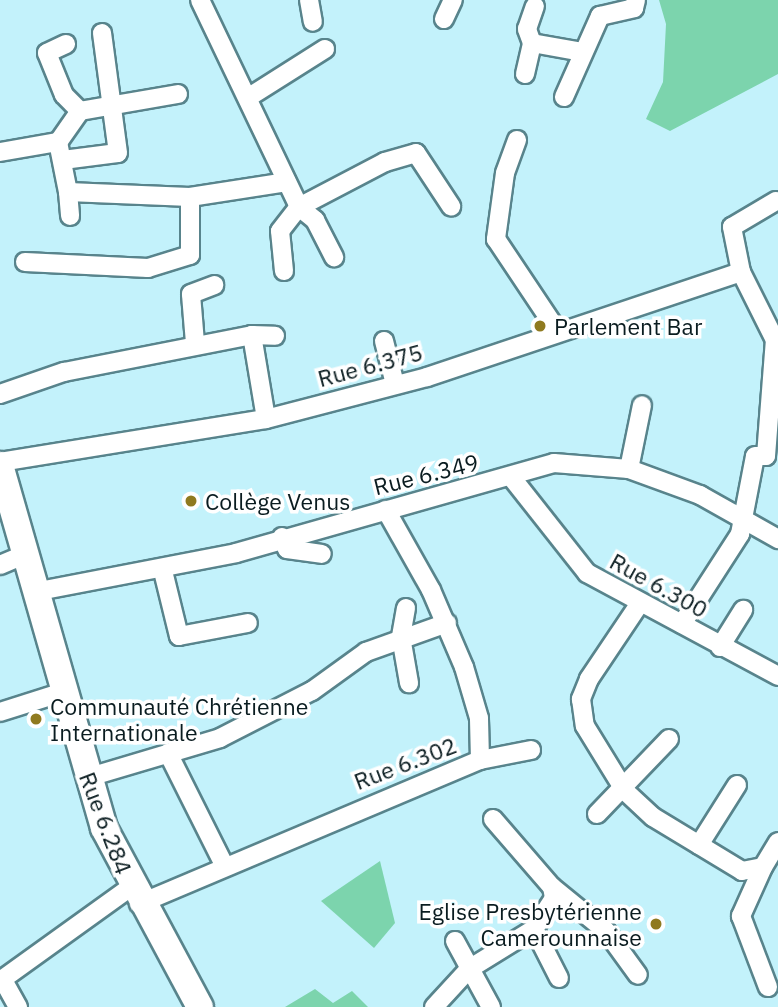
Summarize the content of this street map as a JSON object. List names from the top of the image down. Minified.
{"streets":{"street":["Rue 6.375","Rue 6.349","Rue 6.300","Rue 6.302","Rue 6.284"]},"crossings":[["Rue 6.375","Rue 6.284"],["Rue 6.349","Rue 6.300"],["Rue 6.349","Rue 6.302"],["Rue 6.349","Rue 6.284"],["Rue 6.302","Rue 6.284"]],"places":["Parlement Bar","Collège Venus","Communauté Chrétienne Internationale","Eglise Presbytérienne Camerounnaise"]}
